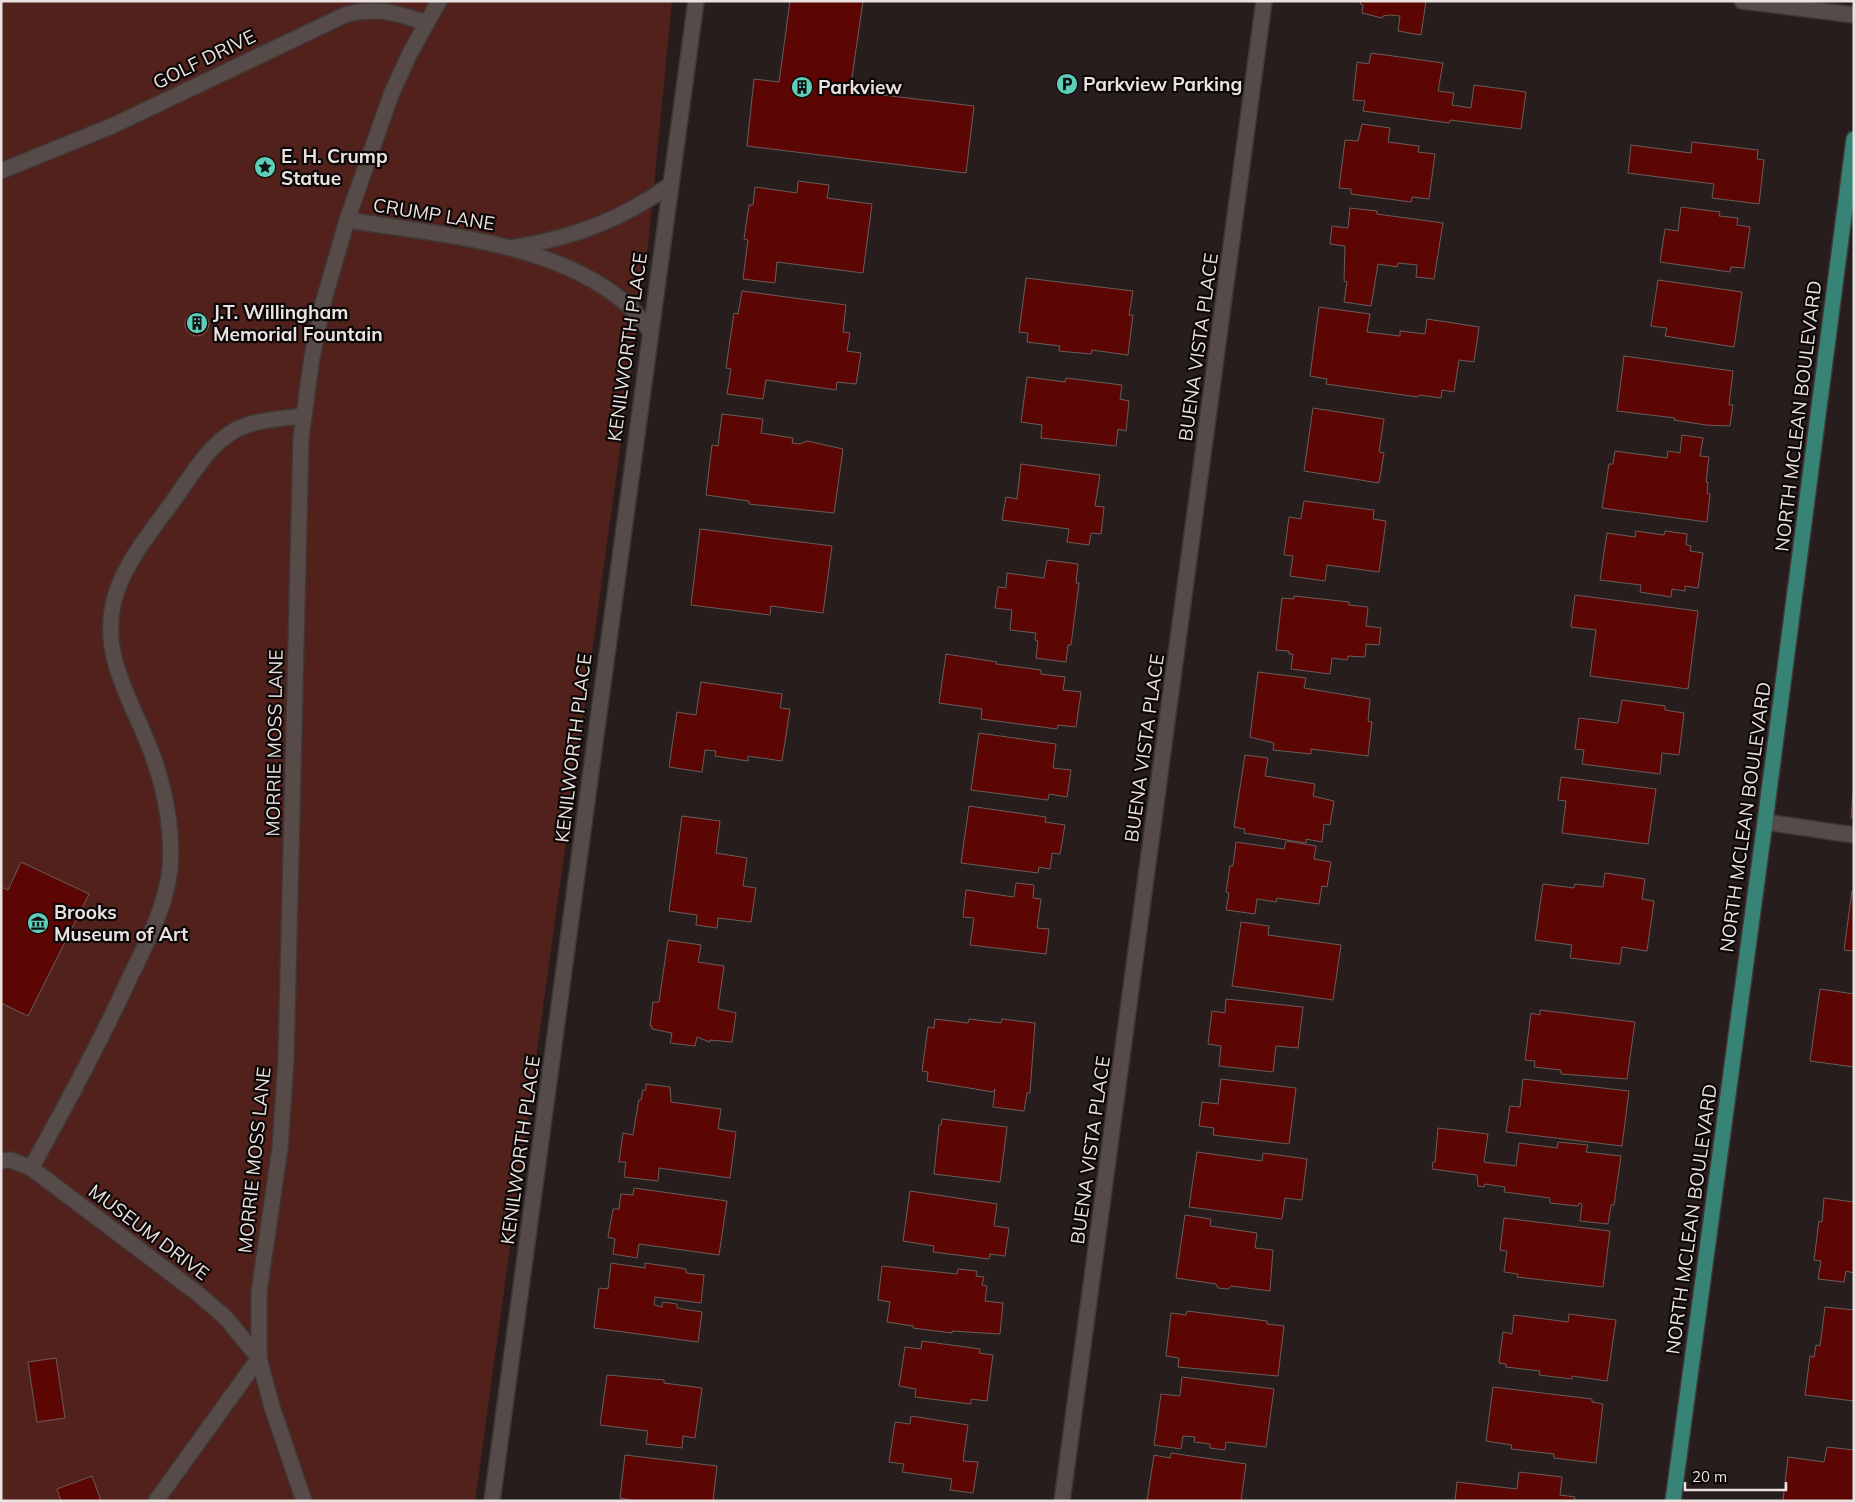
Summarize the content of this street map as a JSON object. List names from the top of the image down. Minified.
{"streets":{"main road":["NORTH MCLEAN BOULEVARD"],"street":["GOLF DRIVE","CRUMP LANE","KENILWORTH PLACE","BUENA VISTA PLACE","MORRIE MOSS LANE","MUSEUM DRIVE"]},"crossings":[["GOLF DRIVE","MORRIE MOSS LANE"],["CRUMP LANE","KENILWORTH PLACE"],["CRUMP LANE","MORRIE MOSS LANE"],["MORRIE MOSS LANE","MUSEUM DRIVE"]],"places":{"parking":["Parkview Parking"],"building":["Parkview","J.T. Willingham Memorial Fountain"],"place":["E. H. Crump Statue"],"museum":["Brooks Museum of Art"]},"scale_bar":"20 m"}
